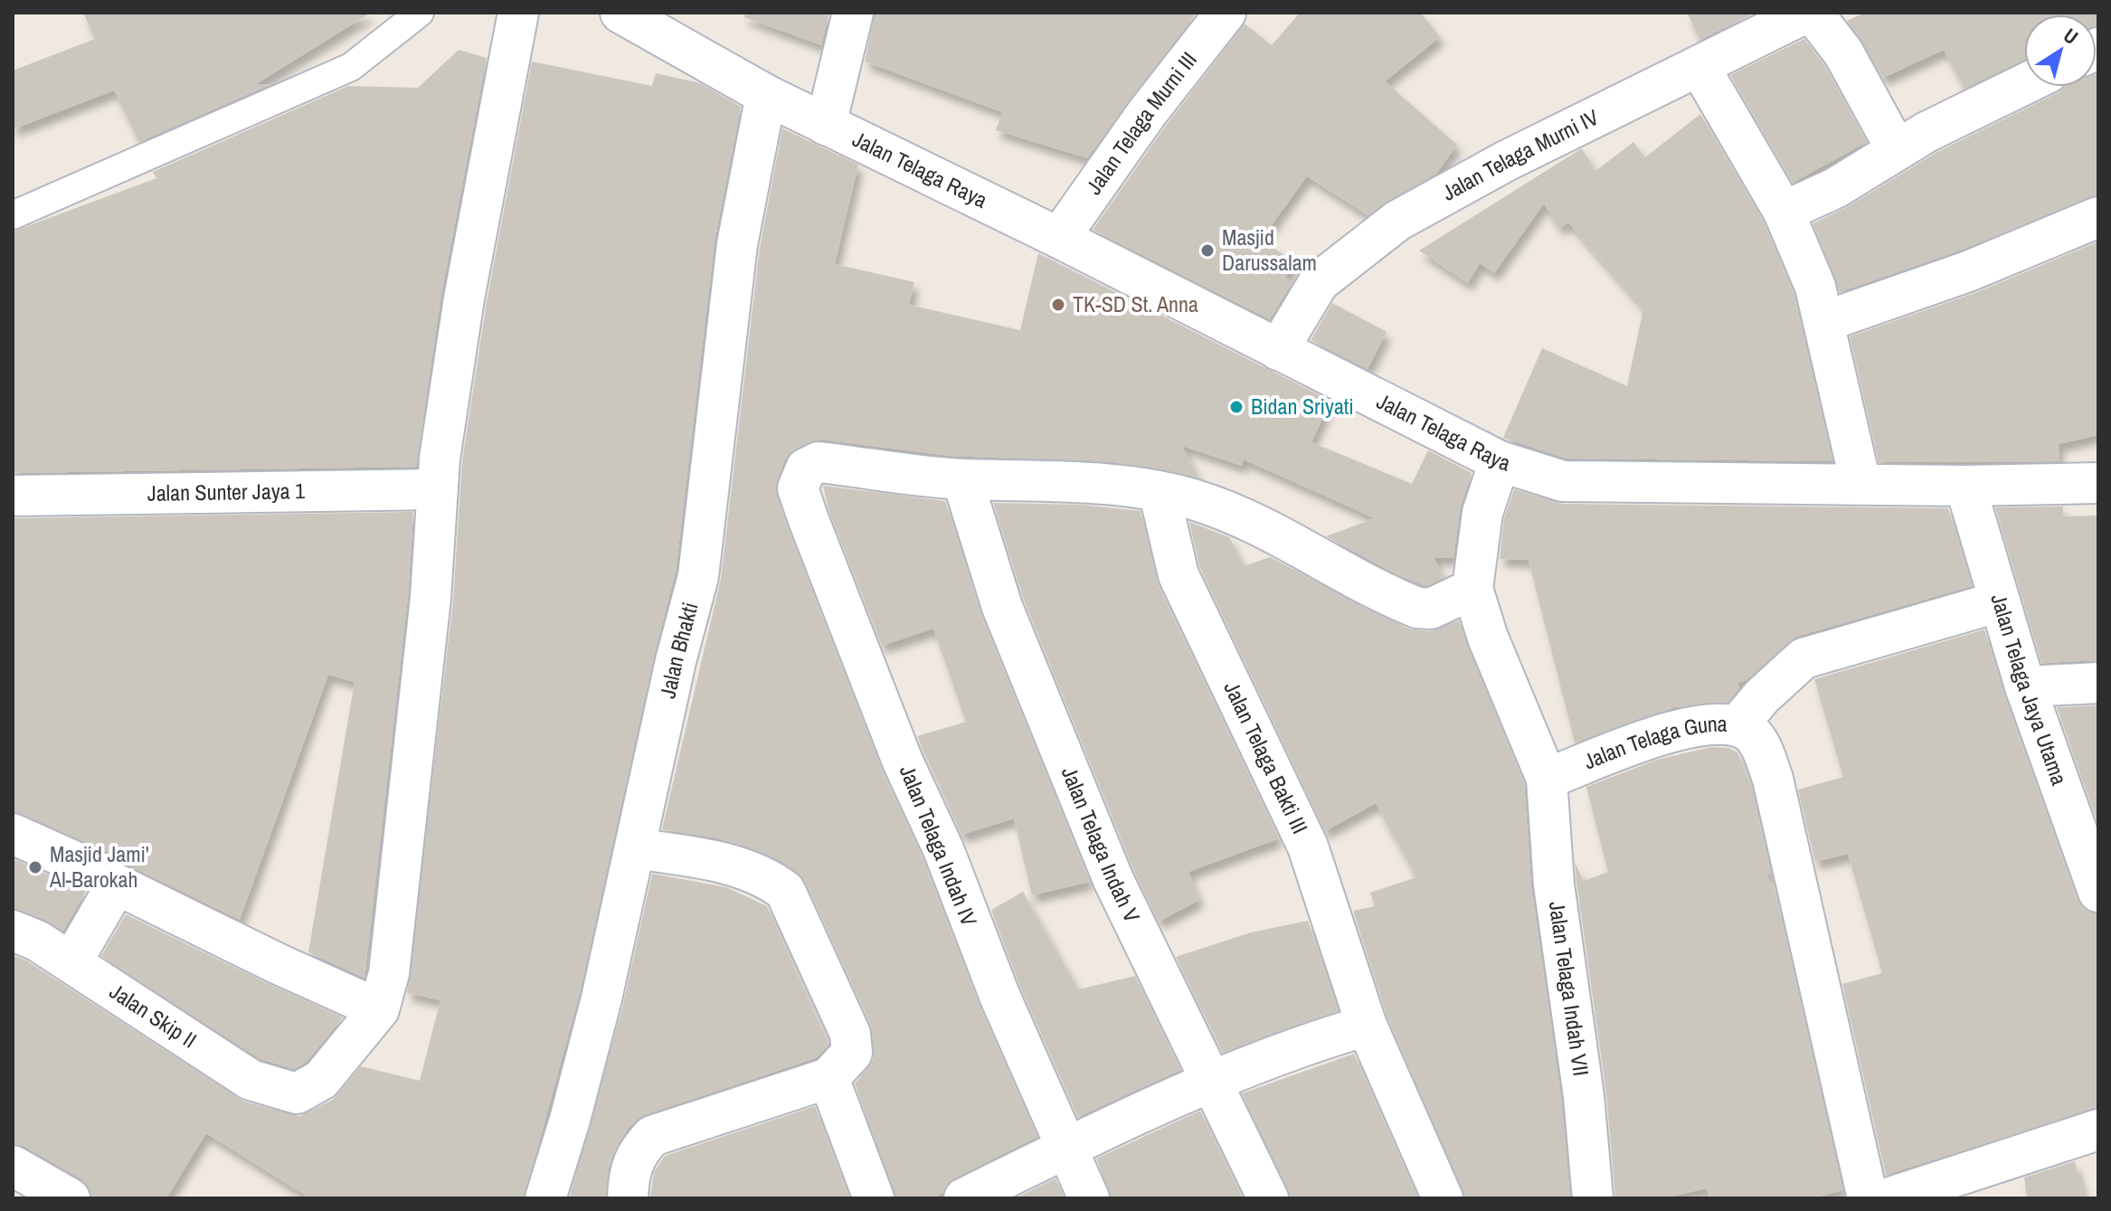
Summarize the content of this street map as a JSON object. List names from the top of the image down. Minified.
{"streets":{"street":["Jalan Telaga Murni III","Jalan Telaga Murni IV","Jalan Telaga Raya","Jalan Sunter Jaya 1","Jalan Bhakti","Jalan Telaga Jaya Utama","Jalan Telaga Guna","Jalan Telaga Bakti III","Jalan Telaga Indah V","Jalan Telaga Indah IV","Jalan Telaga Indah VII","Jalan Skip II"]},"crossings":[["Jalan Telaga Murni III","Jalan Telaga Raya"],["Jalan Telaga Murni IV","Jalan Telaga Raya"],["Jalan Telaga Raya","Jalan Bhakti"],["Jalan Telaga Raya","Jalan Telaga Jaya Utama"],["Jalan Telaga Guna","Jalan Telaga Indah VII"],["Jalan Telaga Indah V","Jalan Telaga Indah IV"]],"places":["Masjid Darussalam","TK-SD St. Anna","Bidan Sriyati","Masjid Jami' Al-Barokah"],"north":"top right"}
